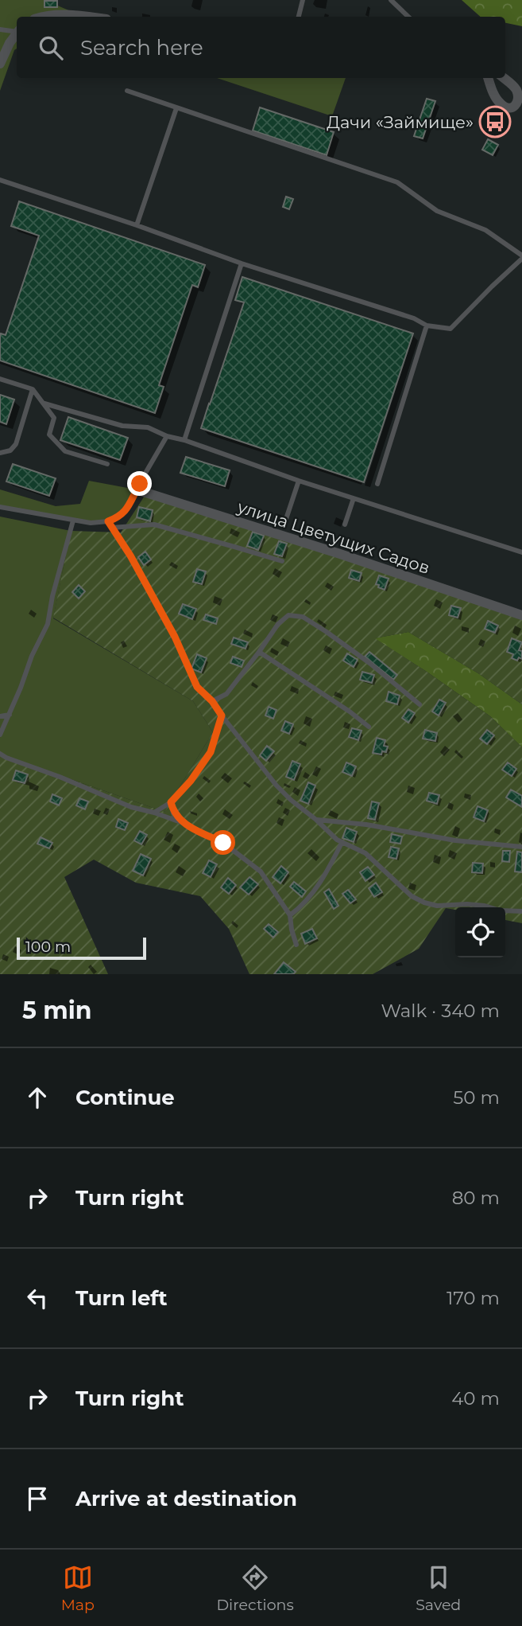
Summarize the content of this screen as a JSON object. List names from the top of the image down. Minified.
{"streets":{"street":["улица Цветущих Садов"]},"places":{"bus stop":["Дачи «Займище»"]},"scale_bar":"100 m","page":{"search":"Search here","scale":"100 m","heading":["5 min","Walk · 340 m"],"list":[["Continue","50 m"],["Turn right","80 m"],["Turn left","170 m"],["Turn right","40 m"],"Arrive at destination"],"nav":["Map","Directions","Saved"]}}
